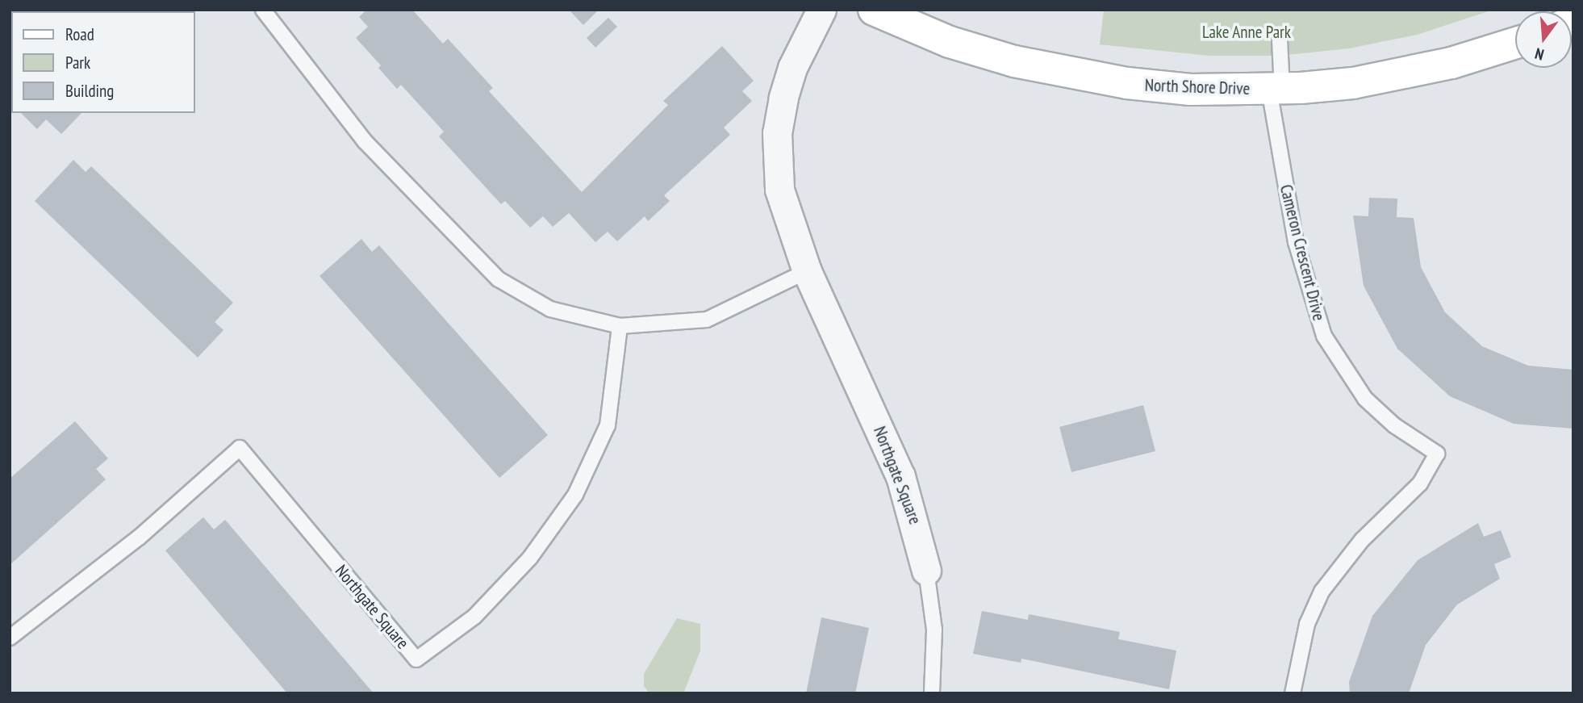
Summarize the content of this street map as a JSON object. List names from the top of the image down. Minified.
{"streets":{"street":["North Shore Drive","Northgate Square"],"lane":["Cameron Crescent Drive"]},"crossings":[["North Shore Drive","Cameron Crescent Drive"]],"parks":["Lake Anne Park"],"legend":["Road","Park","Building"],"north":"bottom"}
